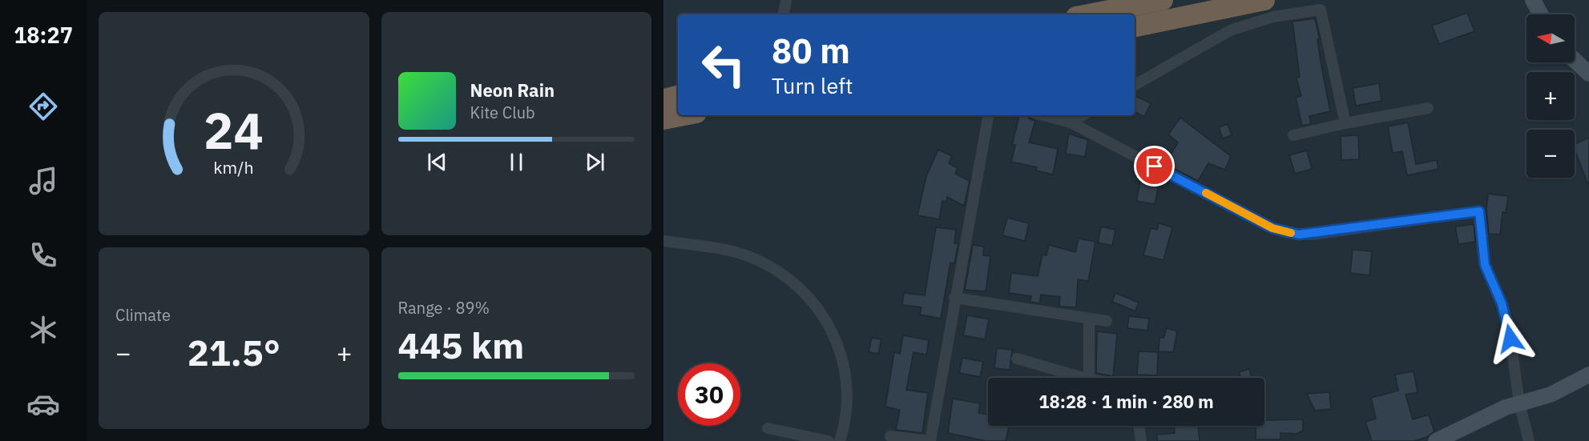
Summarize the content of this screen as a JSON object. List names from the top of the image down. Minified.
{"north":"left","page":{"tabs":"18:27","map_buttons":["+","−"],"turn":["80 m","Turn left"],"song":["Neon Rain","Kite Club"],"tile":["Climate",["Range · 89%","445 km"]],"heat":["−","21.5°","+"],"limit":"30","trip":"18:28 · 1 min · 280 m","gauge":["24","km/h"]}}
